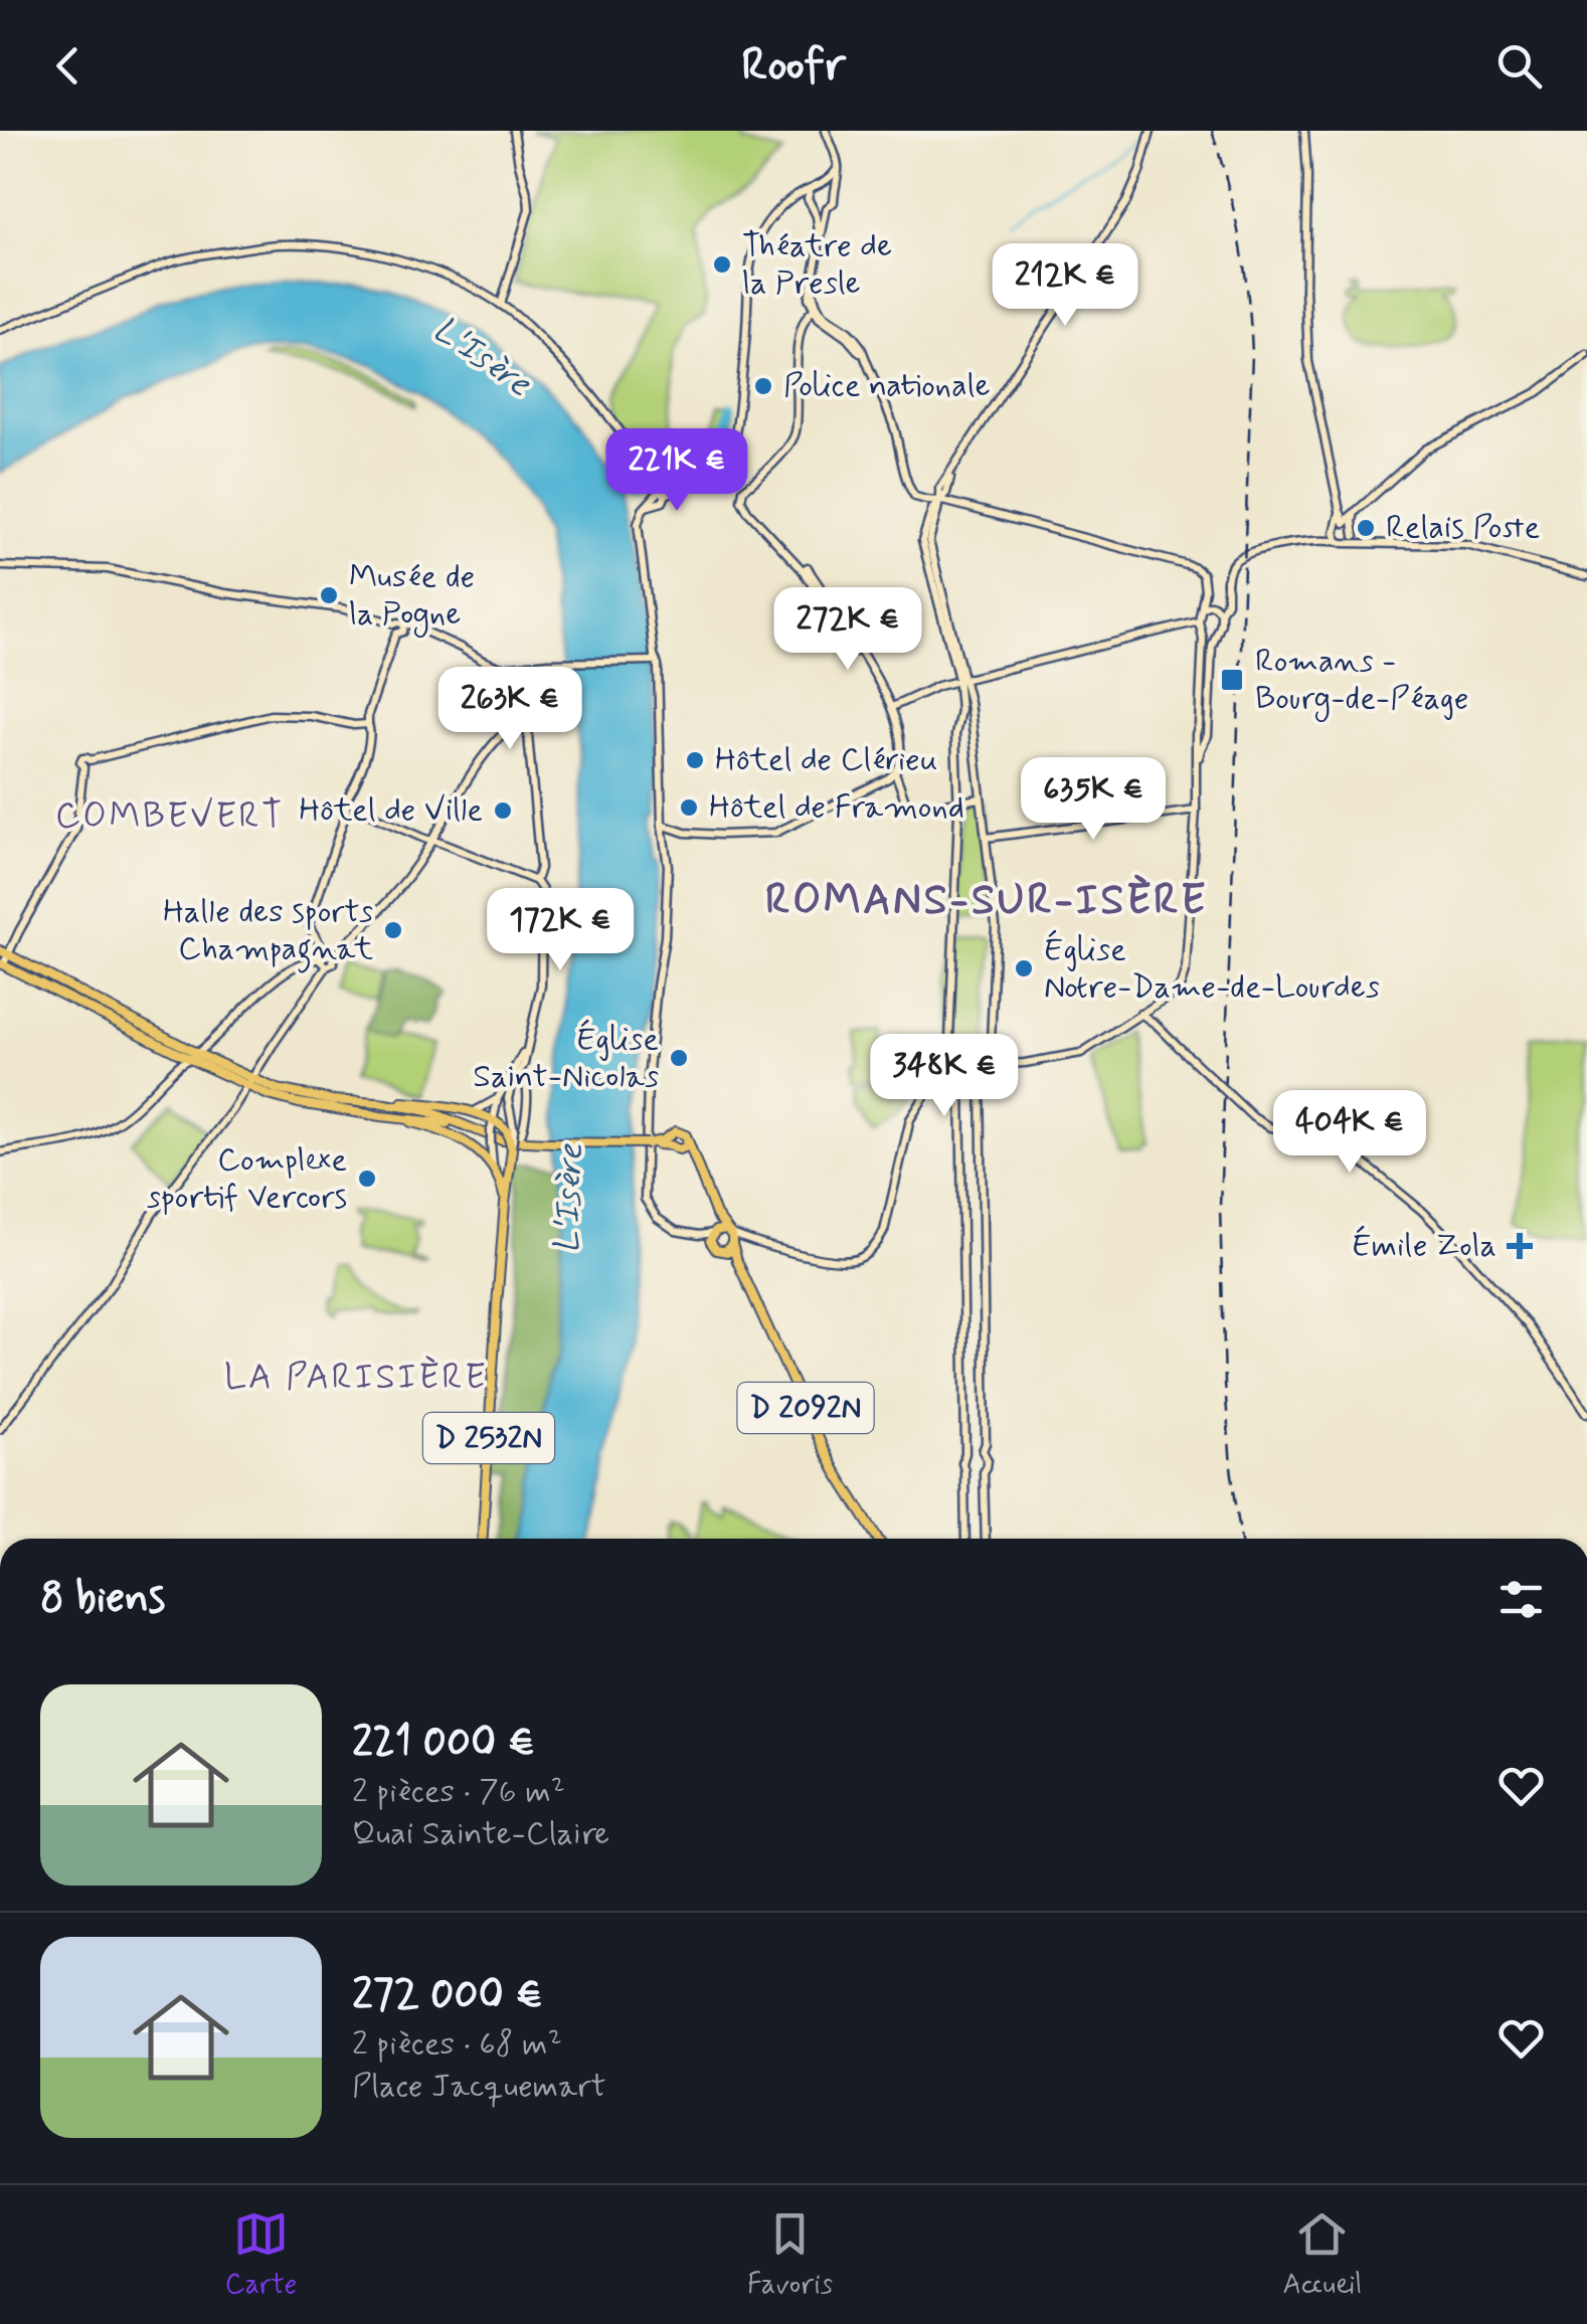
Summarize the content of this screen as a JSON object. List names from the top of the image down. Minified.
{"streets":{"main road":["D 2092N","D 2532N"]},"districts":["COMBEVERT","ROMANS-SUR-ISÈRE","LA PARISIÈRE"],"water":["L'Isère"],"places":{"other":["Théatre de la Presle","Police nationale","Relais Poste","Musée de la Pogne","Hôtel de Clérieu","Hôtel de Framond","Hôtel de Ville","Halle des sports Champagnat","Église Notre-Dame-de-Lourdes","Église Saint-Nicolas","Complexe sportif Vercors"],"transit":["Romans - Bourg-de-Péage"],"health":["Émile Zola"]},"page":{"header":"Roofr","price":["212K €","221K €","272K €","263K €","635K €","172K €","348K €","404K €"],"heading":"8 biens","list":[{"name":"221 000 €","note":"2 pièces · 76 m² · Quai Sainte-Claire"},{"name":"272 000 €","note":"2 pièces · 68 m² · Place Jacquemart"}],"tabs":["Carte","Favoris","Accueil"]}}
